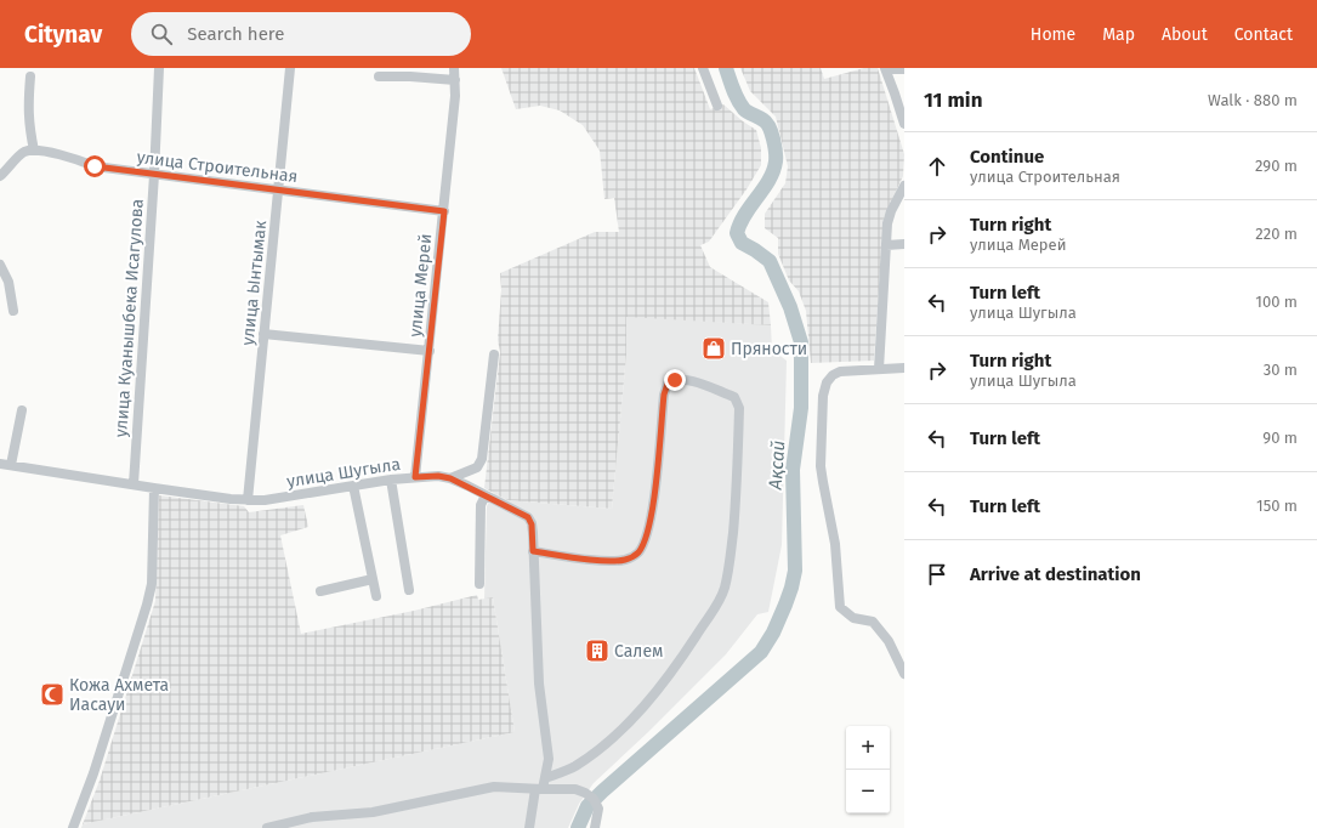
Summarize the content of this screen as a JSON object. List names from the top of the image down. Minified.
{"streets":{"street":["улица Строительная","улица Ынтымак","улица Мерей","улица Куанышбека Исагулова","улица Шугыла"]},"crossings":[["улица Строительная","улица Ынтымак"],["улица Строительная","улица Мерей"],["улица Строительная","улица Куанышбека Исагулова"],["улица Ынтымак","улица Шугыла"],["улица Мерей","улица Шугыла"],["улица Куанышбека Исагулова","улица Шугыла"]],"water":["Ақсай"],"places":{"shop":["Пряности"],"building":["Салем"],"mosque":["Кожа Ахмета Иасауи"]},"page":{"header":"Citynav","search":"Search here","nav":["Home","Map","About","Contact"],"heading":["11 min","Walk · 880 m"],"list":[["Continue","улица Строительная","290 m"],["Turn right","улица Мерей","220 m"],["Turn left","улица Шугыла","100 m"],["Turn right","улица Шугыла","30 m"],["Turn left","90 m"],["Turn left","150 m"],"Arrive at destination"],"map_buttons":["+","−"]}}
